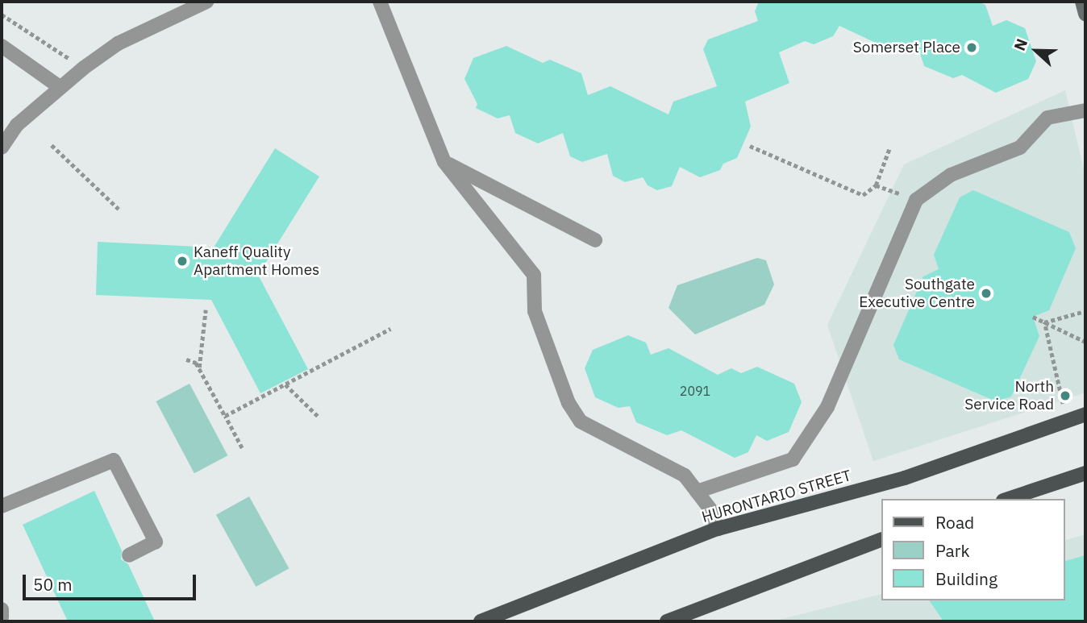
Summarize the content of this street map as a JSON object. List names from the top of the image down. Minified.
{"streets":{"main road":["HURONTARIO STREET"]},"places":["Somerset Place","Kaneff Quality Apartment Homes","Southgate Executive Centre","North Service Road"],"house_numbers":["2091"],"legend":["Road","Park","Building"],"scale_bar":"50 m","north":"left"}
